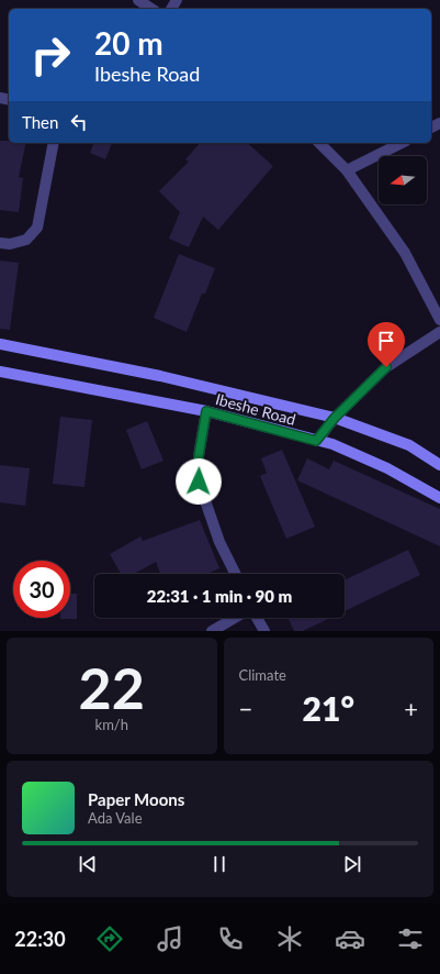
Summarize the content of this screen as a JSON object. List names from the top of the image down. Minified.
{"streets":{"main road":["Ibeshe Road"]},"north":"left","page":{"turn":["20 m","Ibeshe Road"],"then":"Then","limit":"30","trip":"22:31 · 1 min · 90 m","tile":[["22","km/h"],"Climate"],"heat":["−","21°","+"],"song":["Paper Moons","Ada Vale"],"tabs":"22:30"}}
